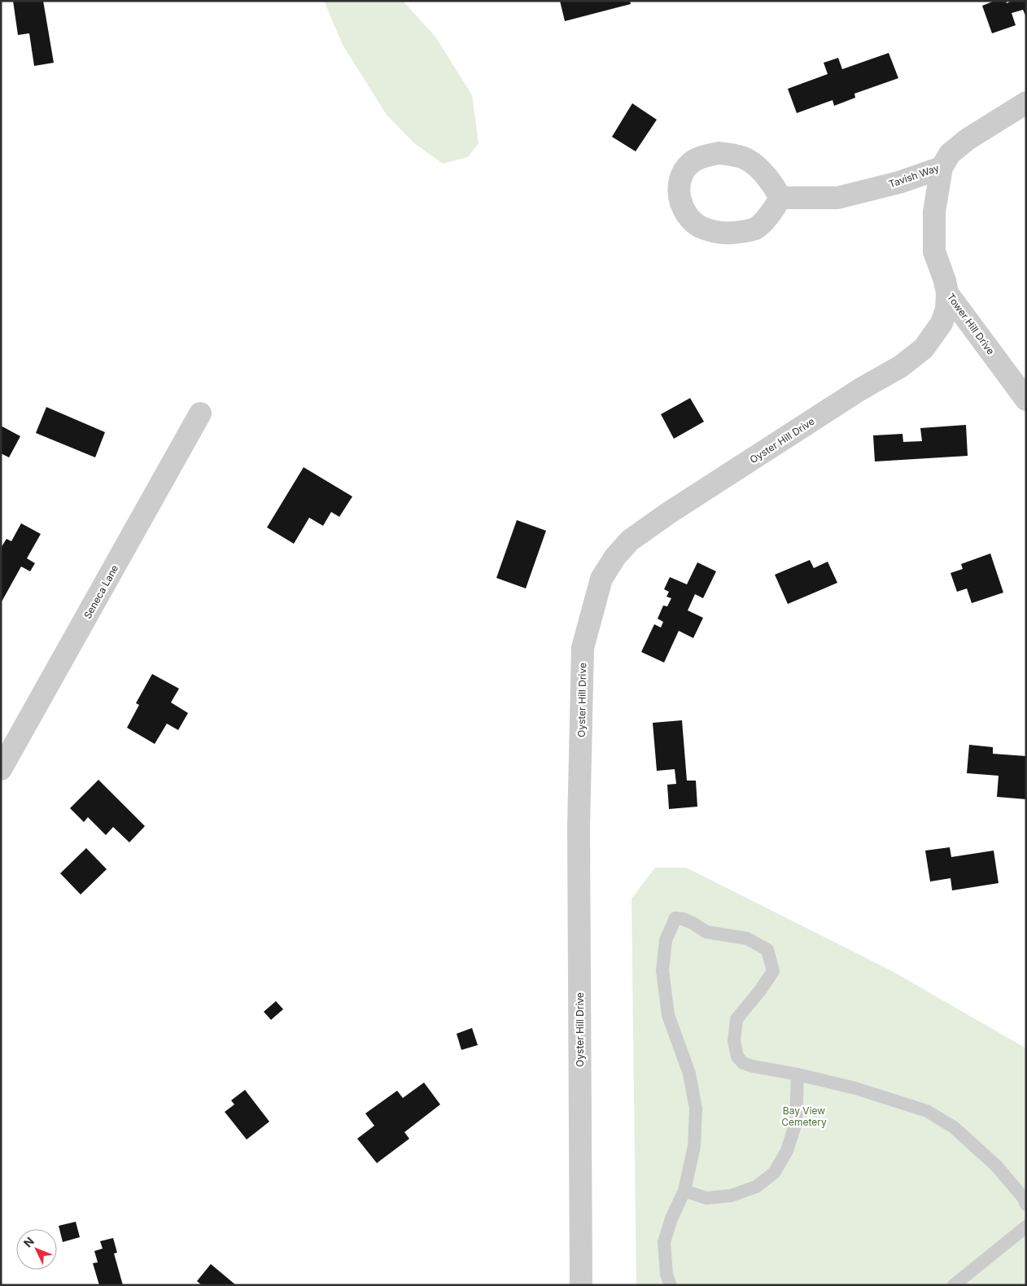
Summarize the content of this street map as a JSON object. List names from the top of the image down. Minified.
{"streets":{"street":["Tavish Way","Tower Hill Drive","Oyster Hill Drive","Seneca Lane"]},"crossings":[["Tavish Way","Tower Hill Drive"],["Tower Hill Drive","Oyster Hill Drive"]],"parks":["Bay View Cemetery"],"north":"top left"}
